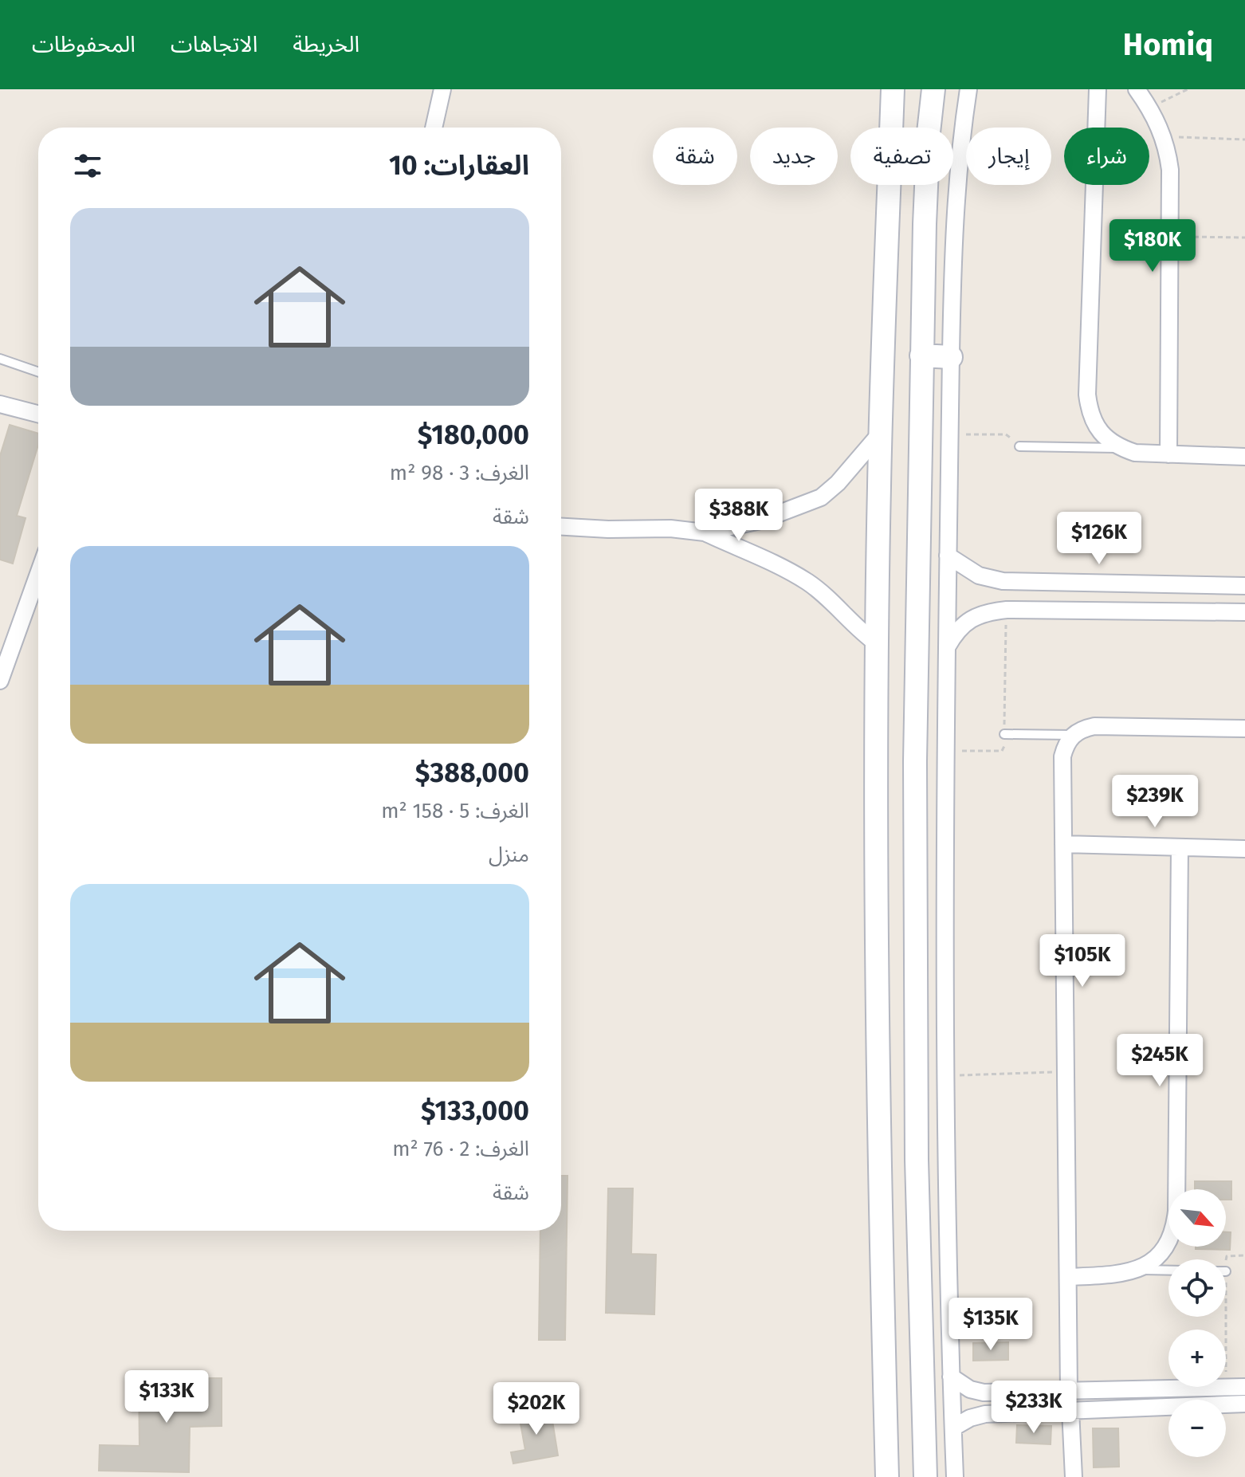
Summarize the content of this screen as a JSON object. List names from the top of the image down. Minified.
{"north":"bottom right","page":{"header":"Homiq","nav":["الخريطة","الاتجاهات","المحفوظات"],"chip":["شراء","إيجار","تصفية","جديد","شقة"],"heading":"العقارات: 10","list":[{"name":"$180,000","note":"الغرف: 3 · 98 m² · شقة"},{"name":"$388,000","note":"الغرف: 5 · 158 m² · منزل"},{"name":"$133,000","note":"الغرف: 2 · 76 m² · شقة"}],"price":["$180K","$388K","$126K","$239K","$105K","$245K","$135K","$133K","$233K","$202K"],"map_buttons":["+","−"]}}
